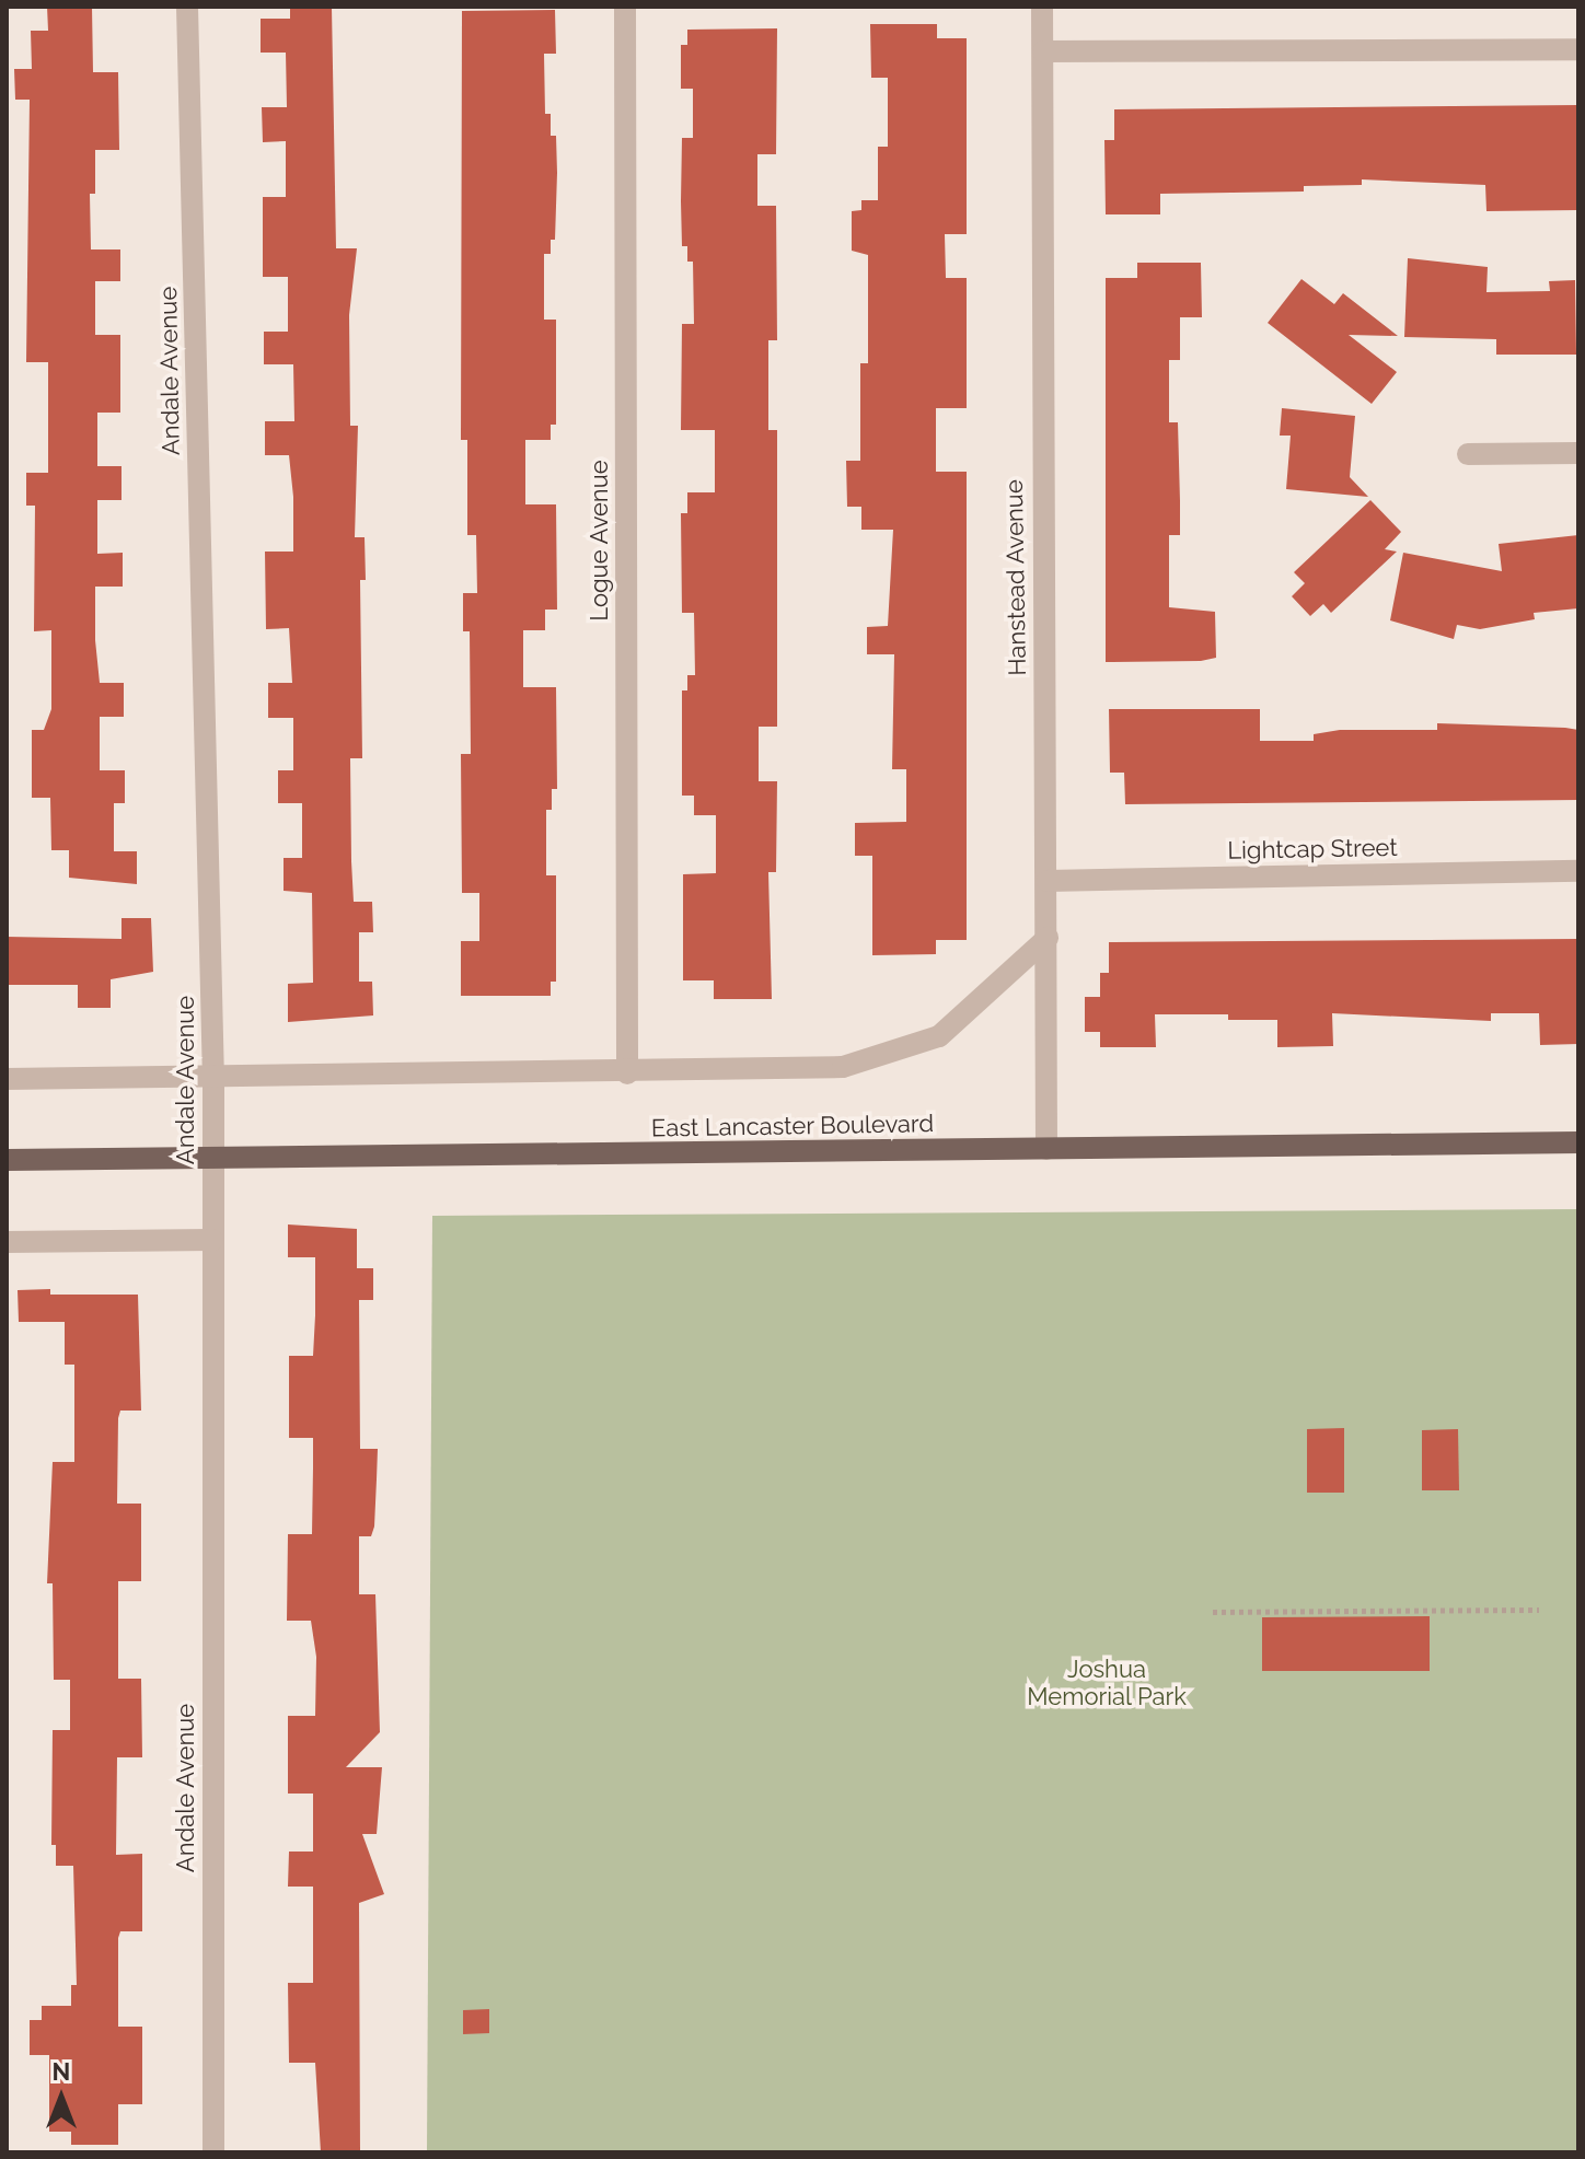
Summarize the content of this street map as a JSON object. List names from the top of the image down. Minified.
{"streets":{"main road":["East Lancaster Boulevard"],"street":["Andale Avenue","Logue Avenue","Hanstead Avenue","Lightcap Street"]},"crossings":[["Andale Avenue","East Lancaster Boulevard"],["Hanstead Avenue","Lightcap Street"],["Hanstead Avenue","East Lancaster Boulevard"]],"parks":["Joshua Memorial Park"],"north":"top"}
